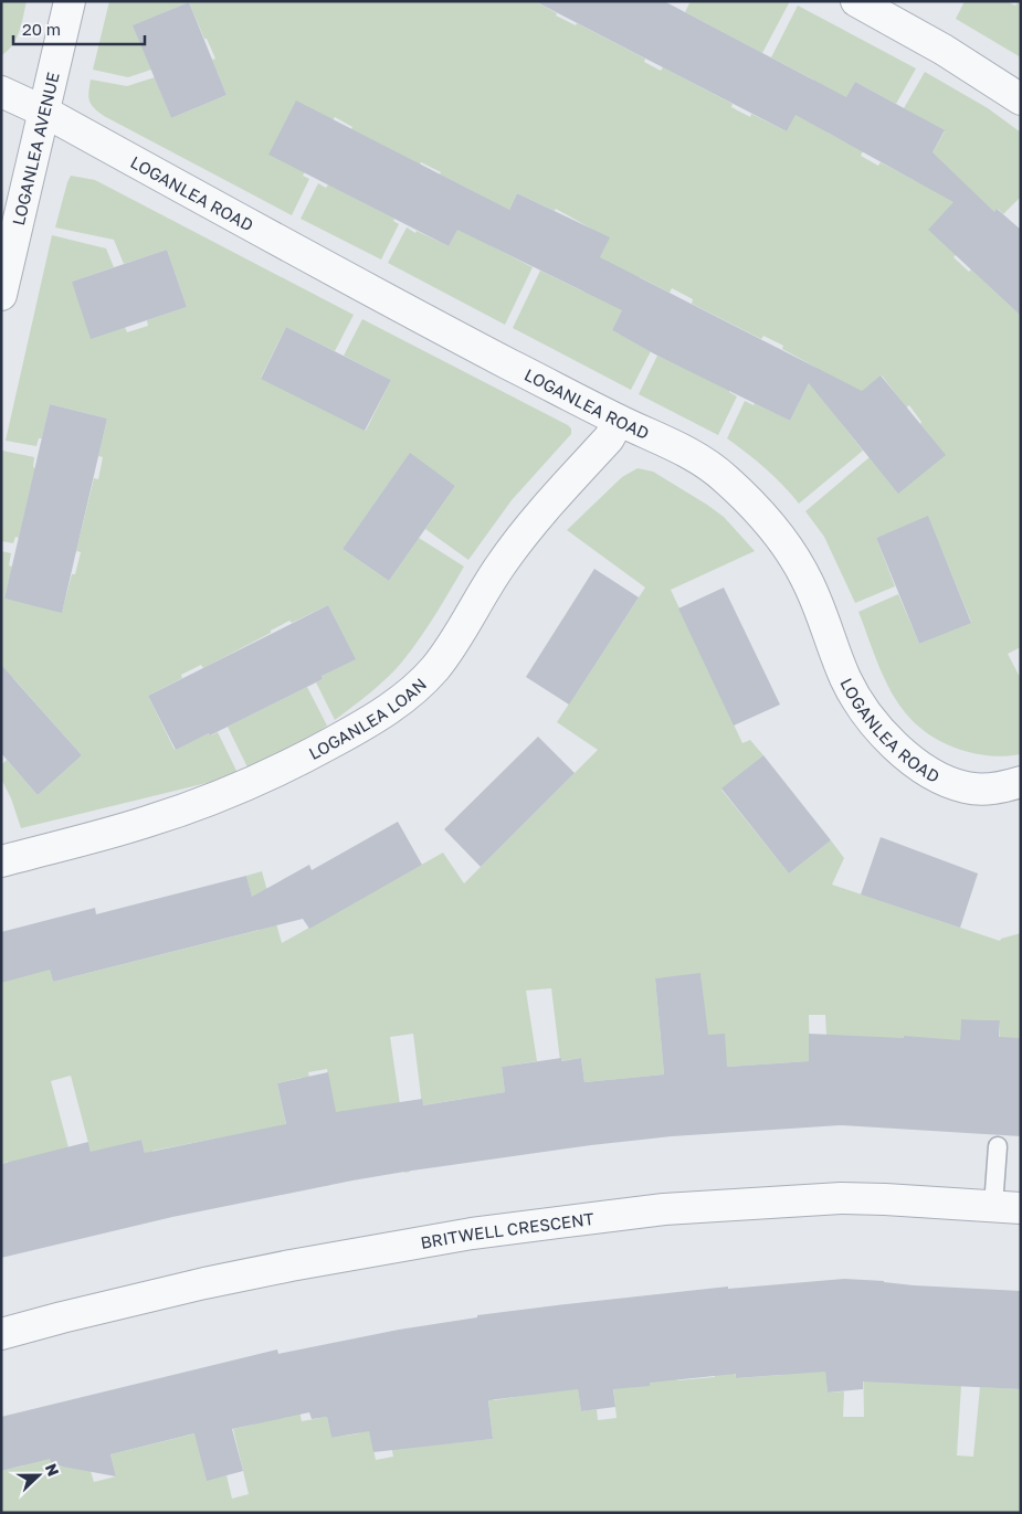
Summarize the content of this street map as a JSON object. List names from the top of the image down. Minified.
{"streets":{"street":["LOGANLEA AVENUE","LOGANLEA ROAD","LOGANLEA LOAN","BRITWELL CRESCENT"]},"crossings":[["LOGANLEA AVENUE","LOGANLEA ROAD"],["LOGANLEA ROAD","LOGANLEA LOAN"]],"scale_bar":"20 m","north":"right"}
